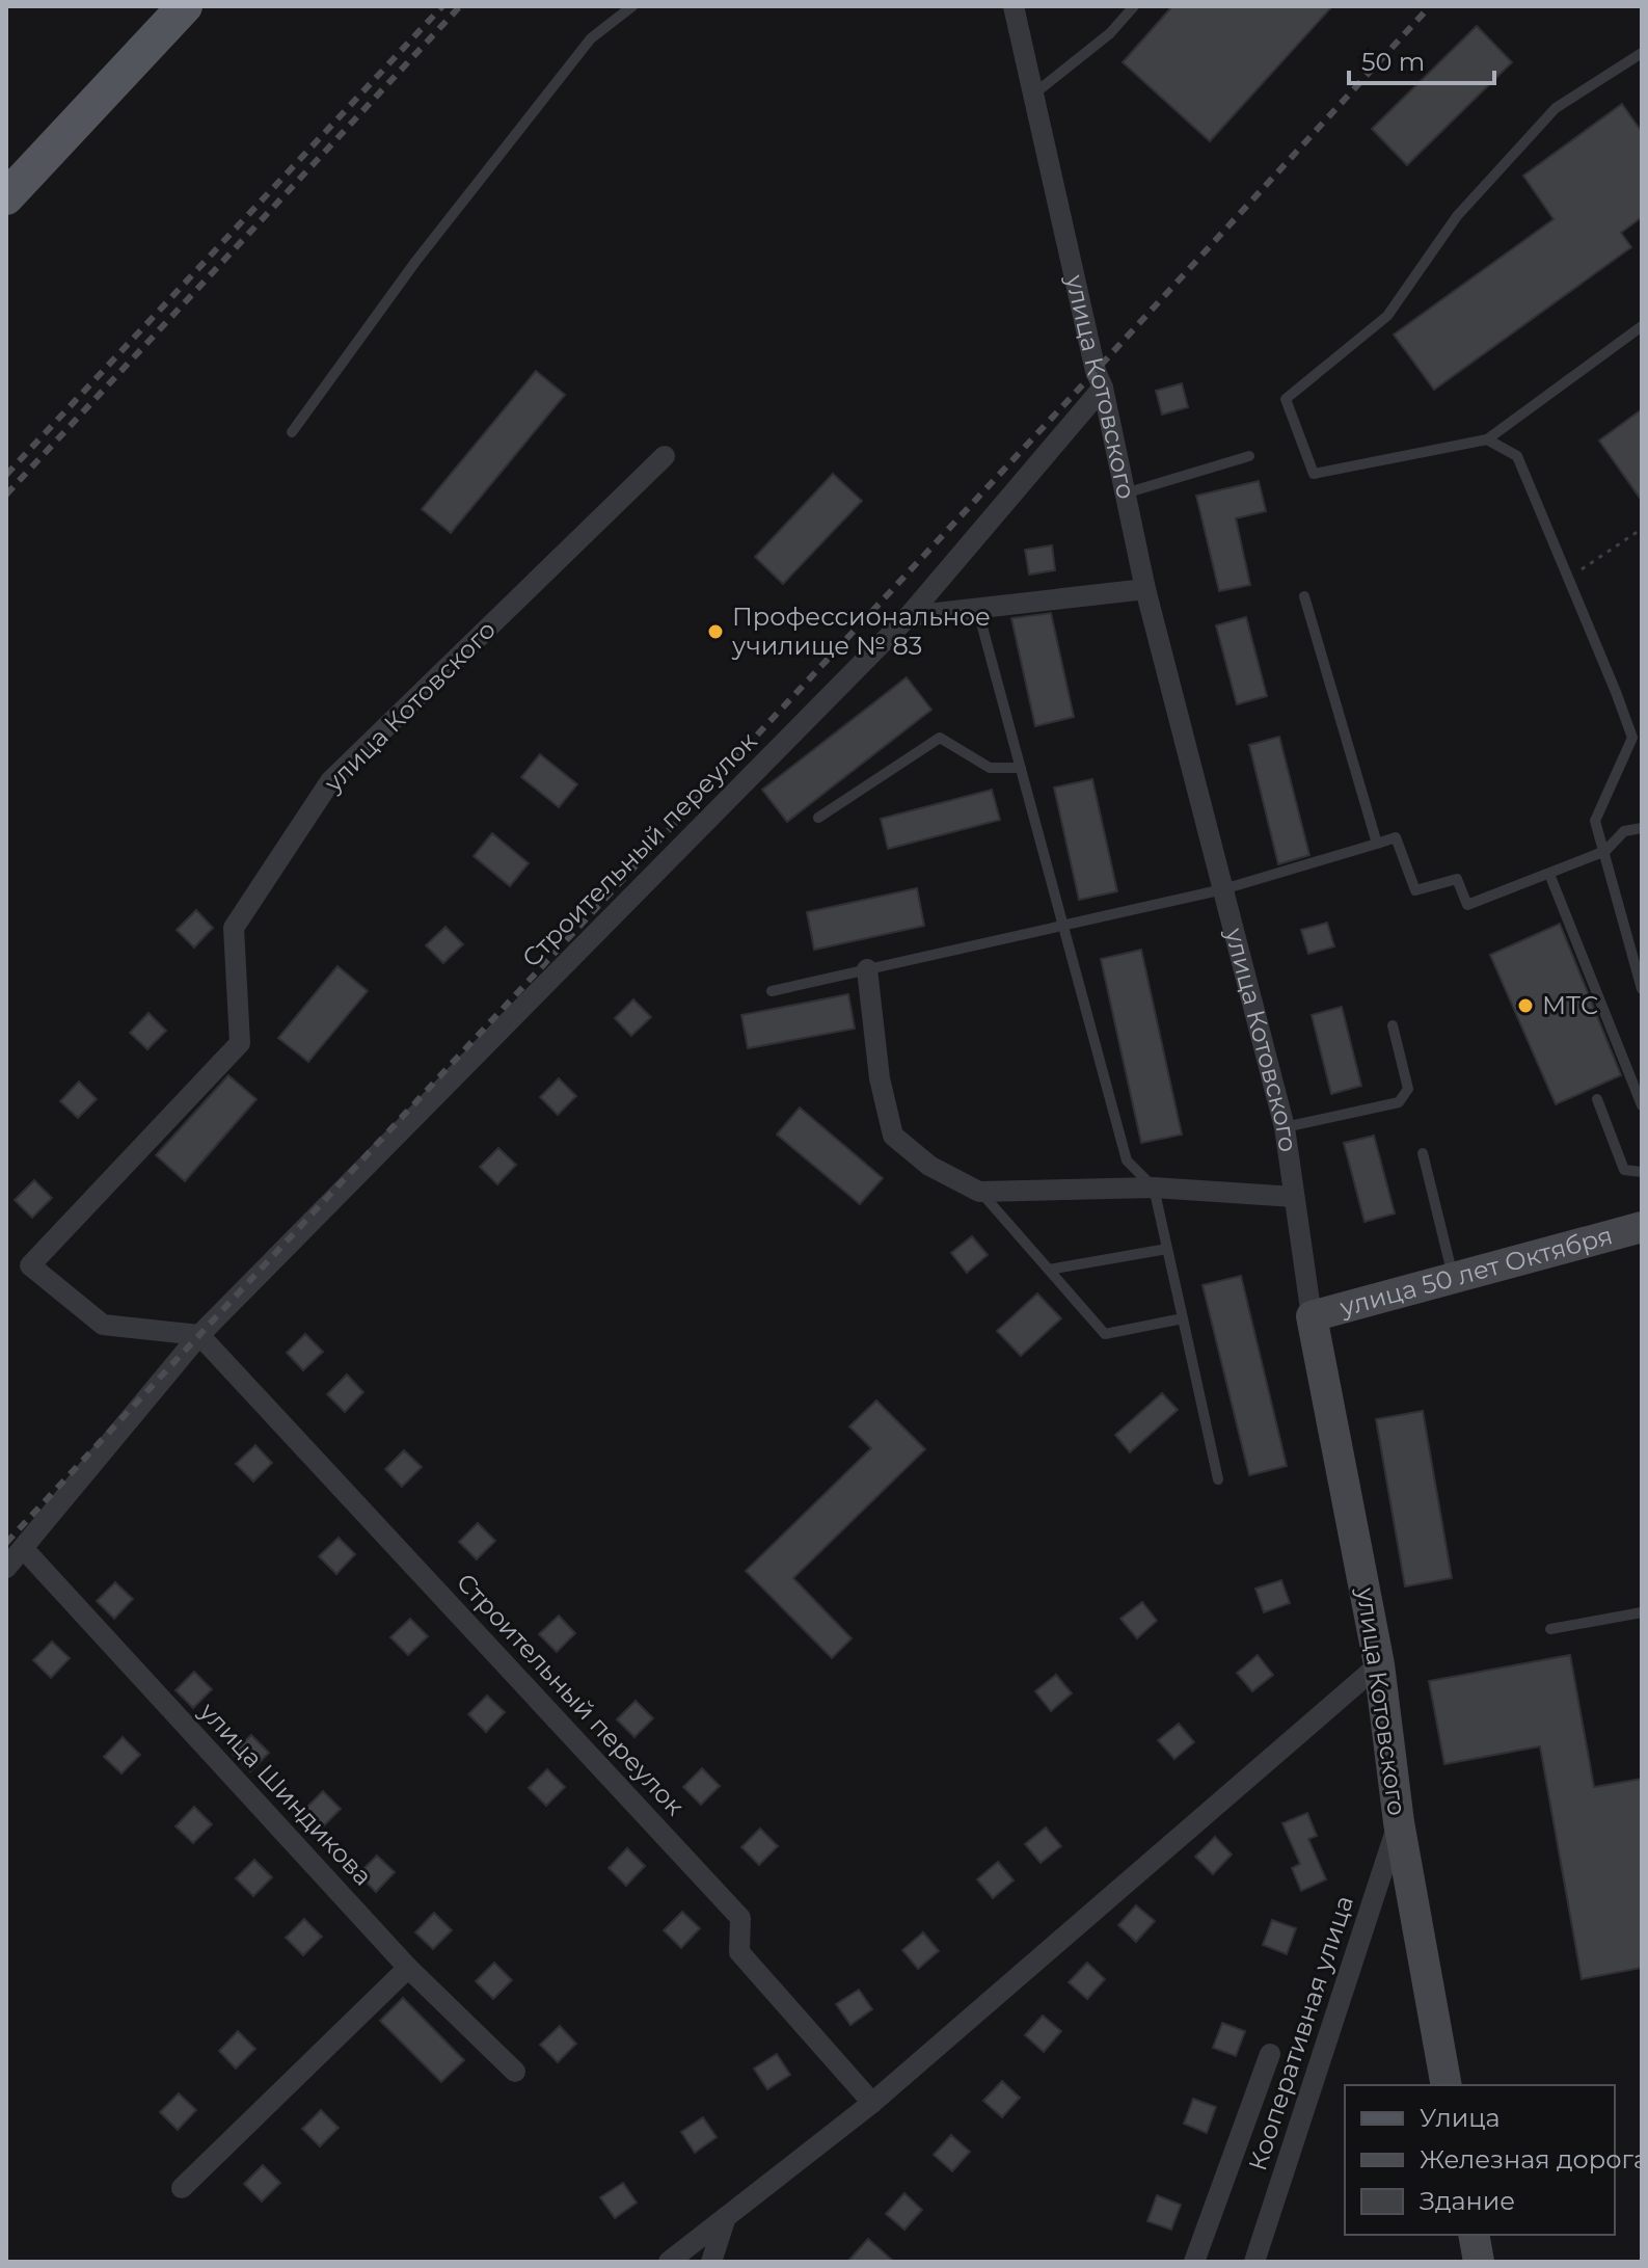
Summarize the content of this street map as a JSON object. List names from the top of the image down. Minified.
{"streets":{"main road":["улица Котовского","улица 50 лет Октября"],"street":["Строительный переулок","улица Шиндикова","Кооперативная улица"]},"crossings":[["улица Котовского","Строительный переулок"],["улица Котовского","улица 50 лет Октября"],["улица Котовского","Кооперативная улица"],["Строительный переулок","улица Шиндикова"]],"places":["Профессиональное училище № 83","МТС"],"legend":["Улица","Железная дорога","Здание"],"scale_bar":"50 m"}
